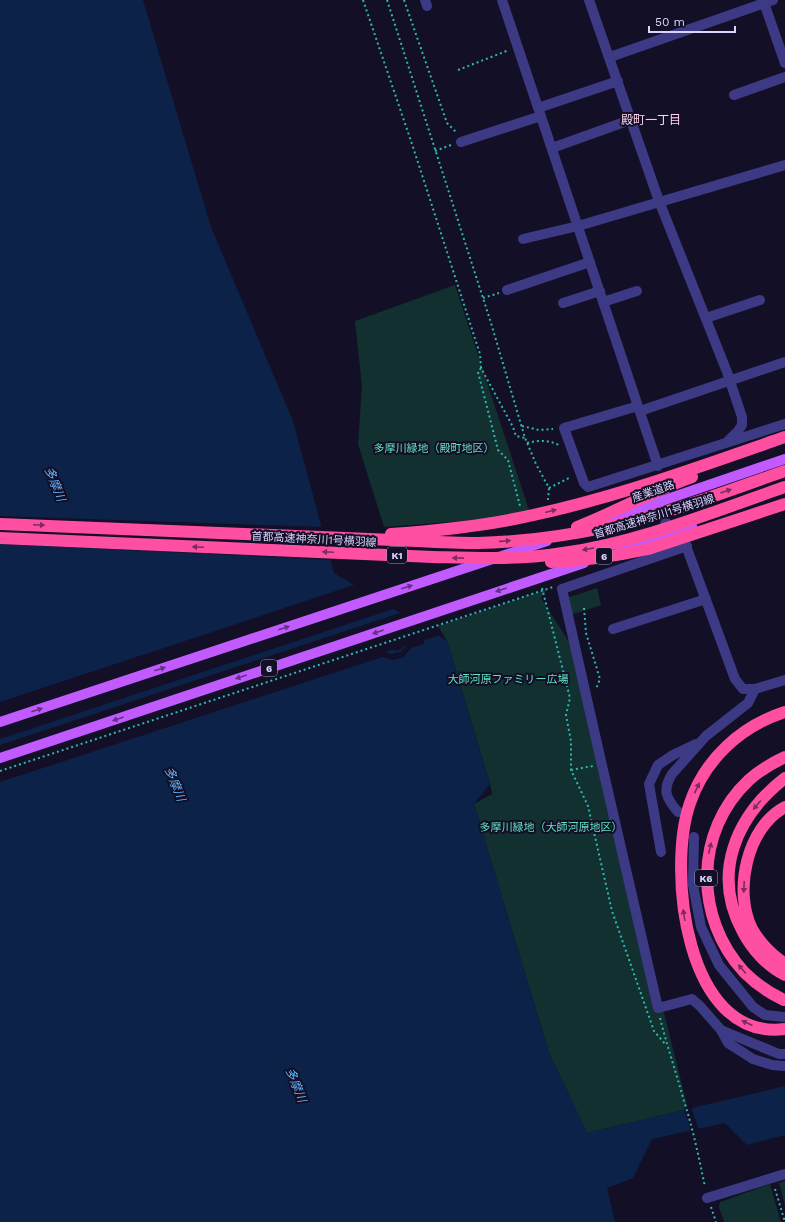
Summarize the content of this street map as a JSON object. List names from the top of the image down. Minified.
{"streets":{"highway":["首都高速神奈川1号横羽線","K1","K6"],"main road":["産業道路","6"]},"crossings":[["産業道路","首都高速神奈川1号横羽線"]],"districts":["殿町一丁目"],"water":["多摩川"],"parks":["多摩川緑地（殿町地区）","大師河原ファミリー広場","多摩川緑地（大師河原地区）"],"scale_bar":"50 m"}
